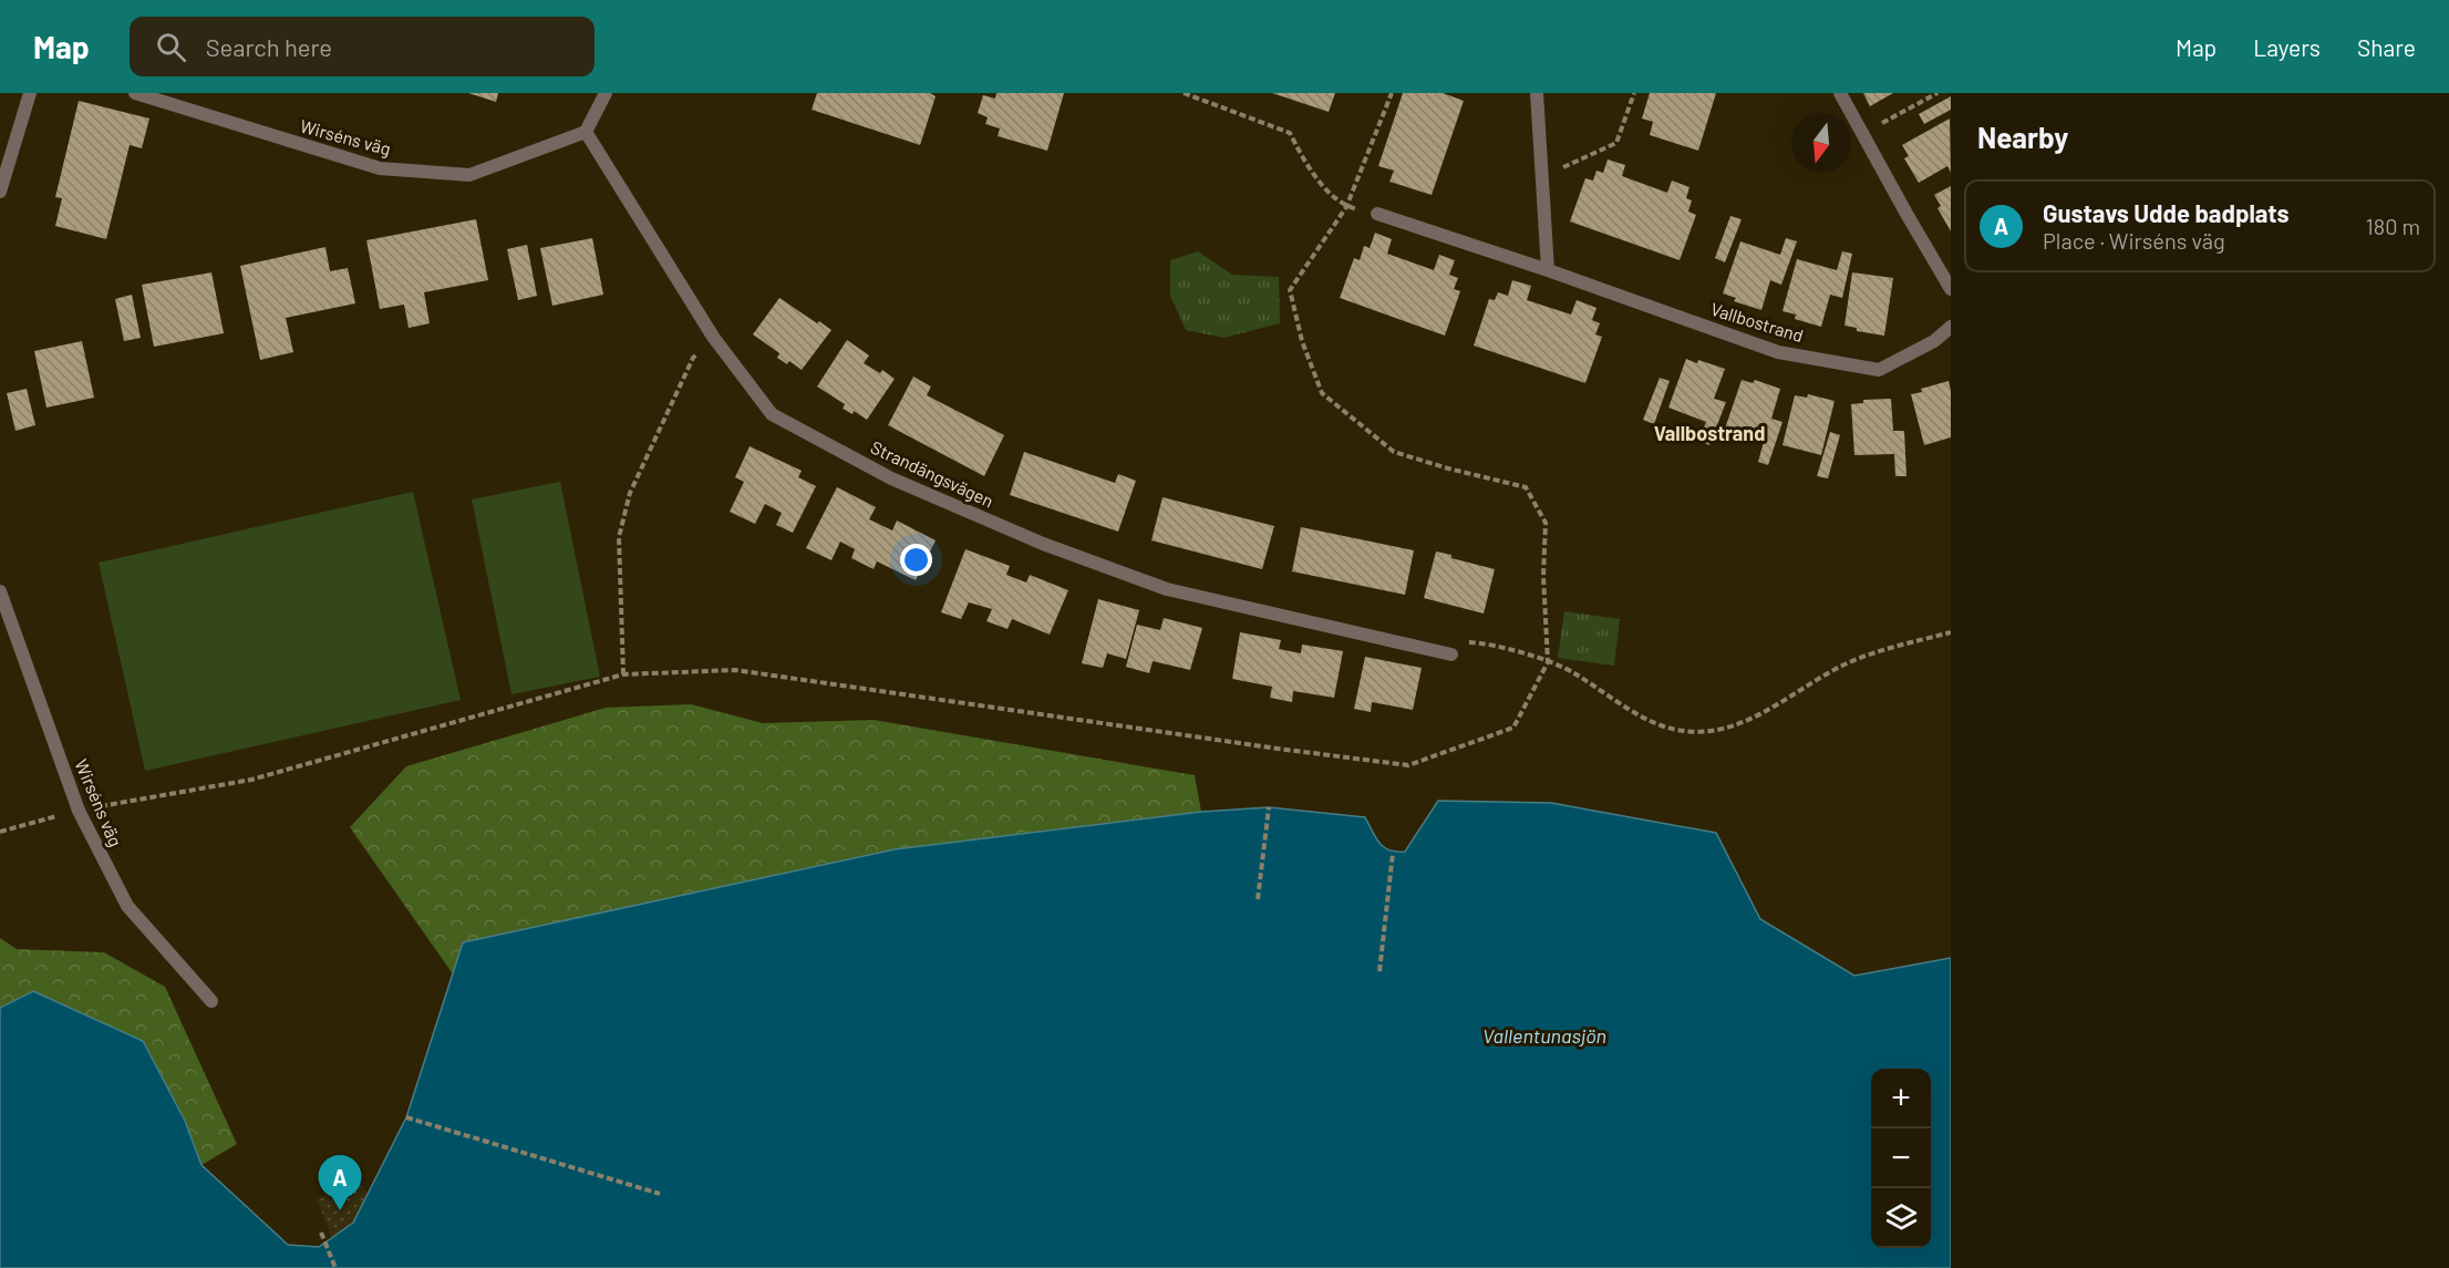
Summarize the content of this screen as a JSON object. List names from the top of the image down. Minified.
{"streets":{"street":["Wirséns väg","Vallbostrand","Strandängsvägen"]},"crossings":[["Wirséns väg","Strandängsvägen"]],"districts":["Vallbostrand"],"water":["Vallentunasjön"],"north":"bottom","page":{"header":"Map","search":"Search here","nav":["Map","Layers","Share"],"heading":"Nearby","list":[{"mark":"A","name":"Gustavs Udde badplats","note":"Place · Wirséns väg","value":"180 m"}],"map_buttons":["+","−"],"pins":"A"}}
